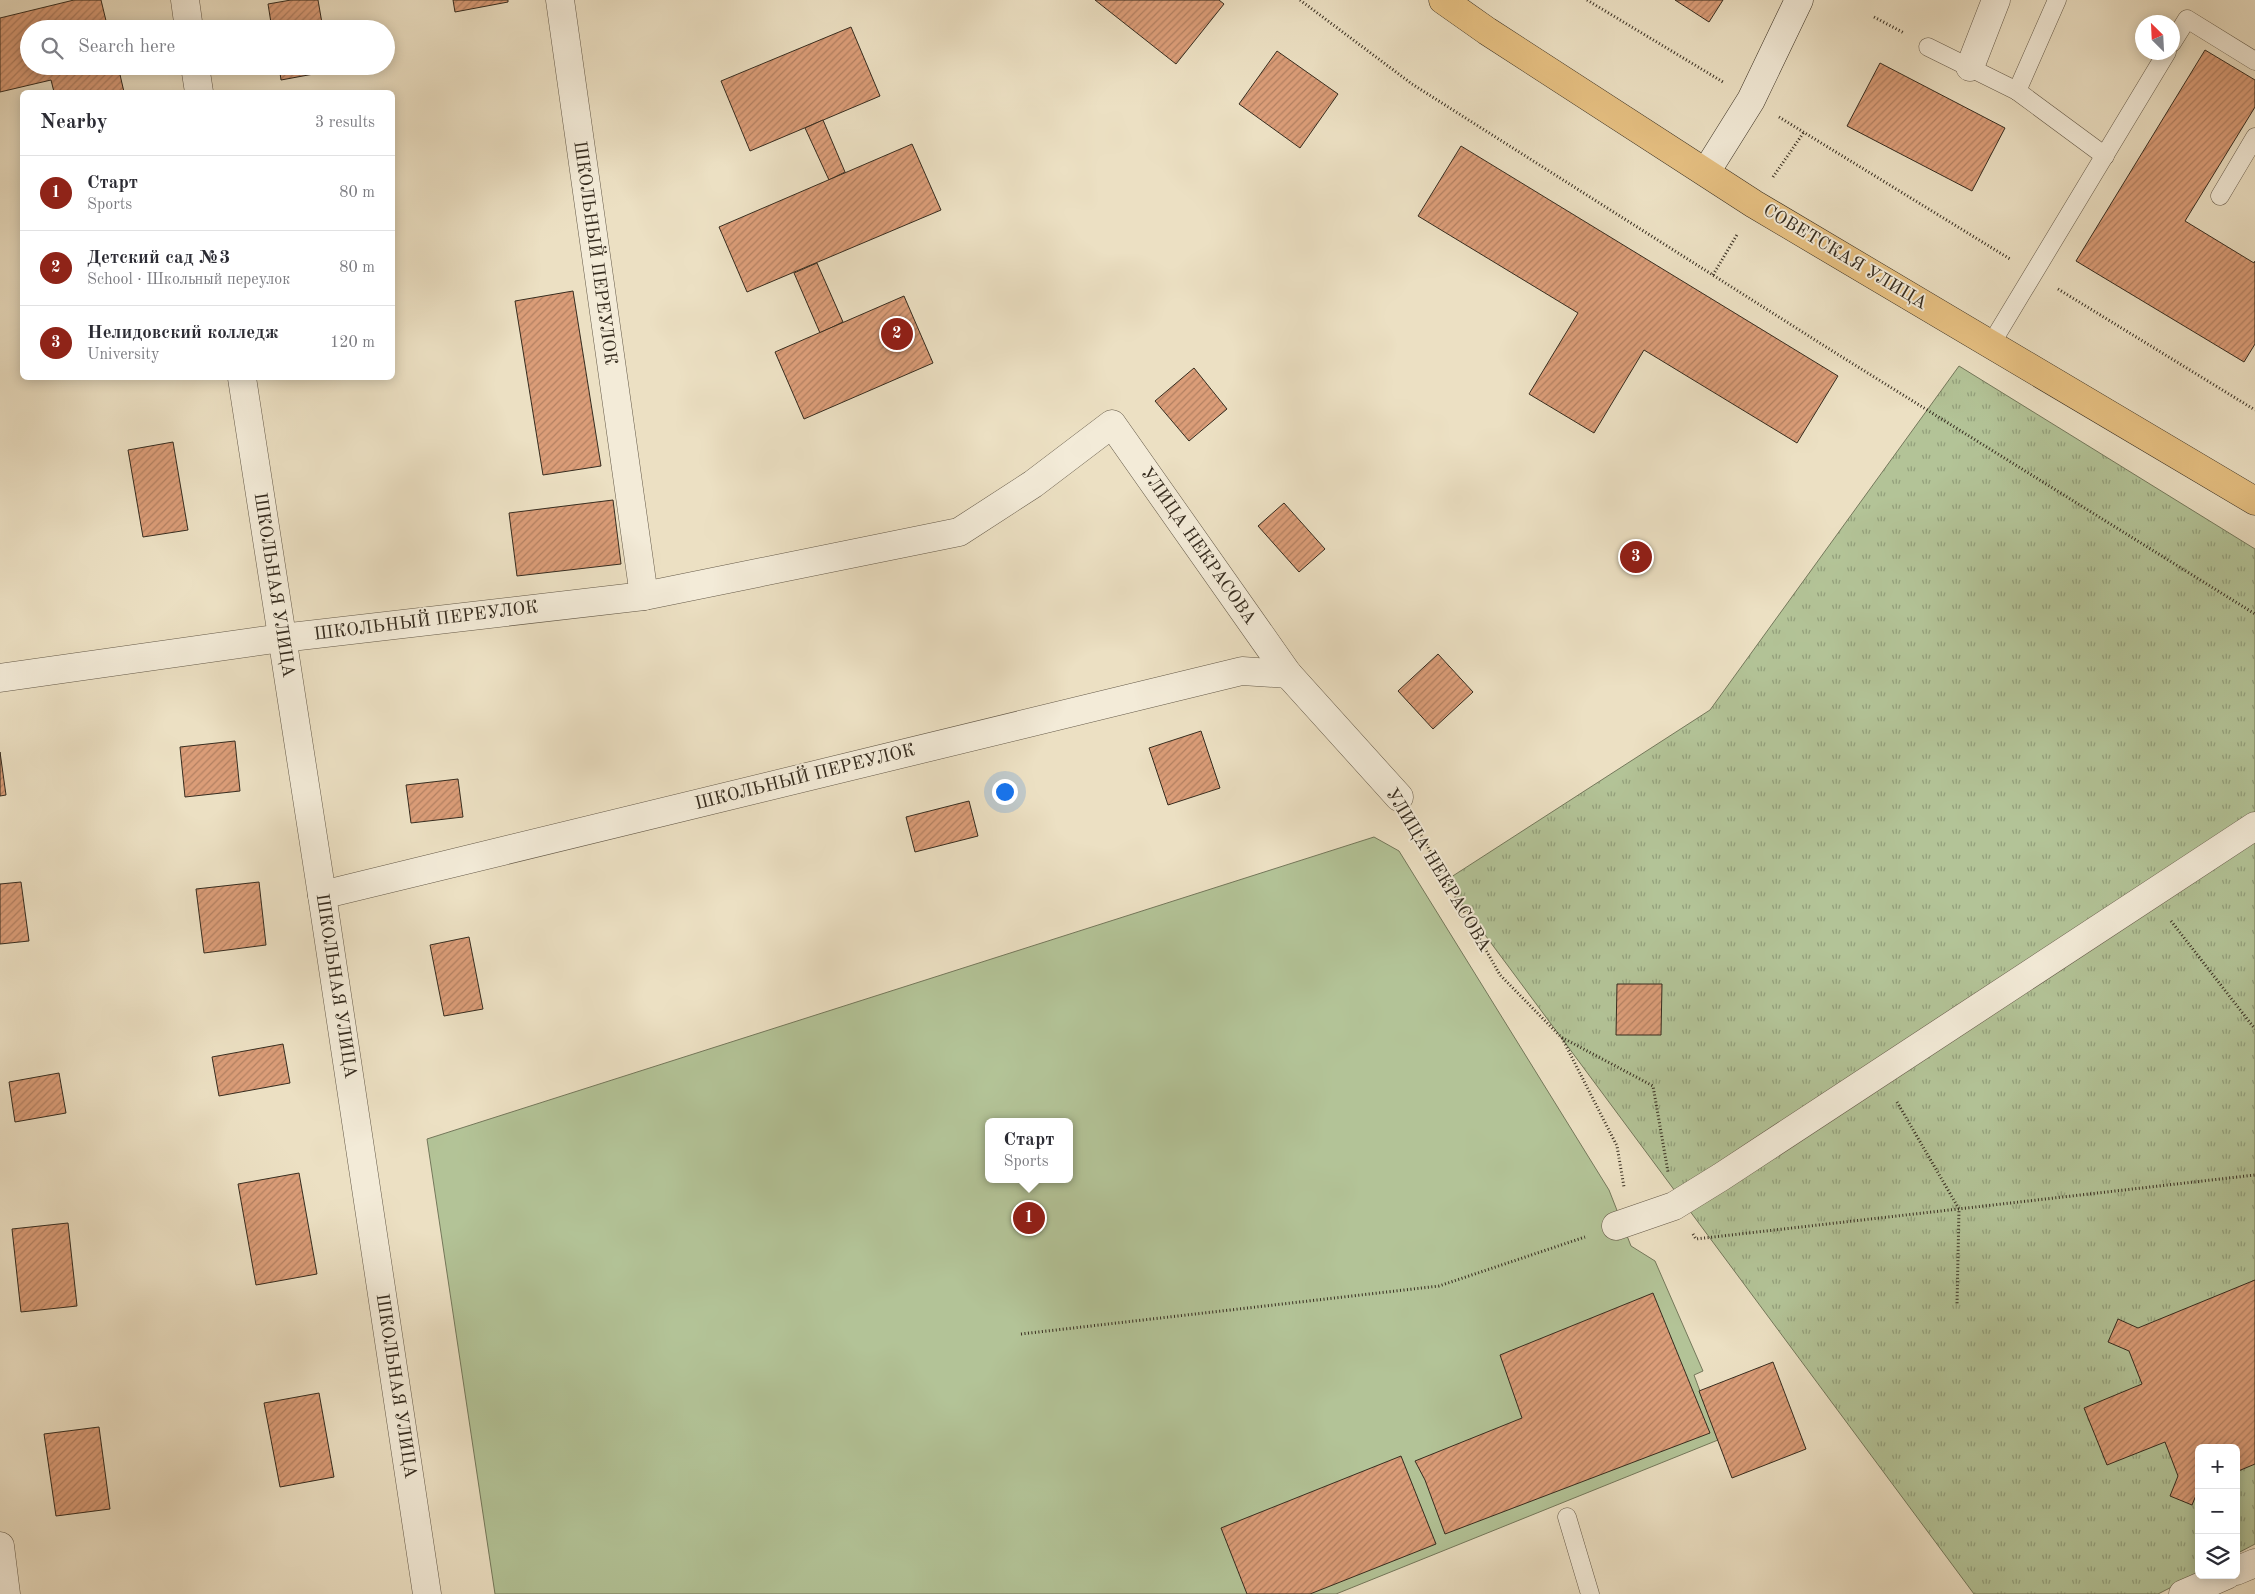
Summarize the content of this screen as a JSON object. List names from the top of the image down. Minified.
{"streets":{"main road":["СОВЕТСКАЯ УЛИЦА"],"street":["ШКОЛЬНЫЙ ПЕРЕУЛОК","УЛИЦА НЕКРАСОВА","ШКОЛЬНАЯ УЛИЦА"]},"crossings":[["ШКОЛЬНЫЙ ПЕРЕУЛОК","УЛИЦА НЕКРАСОВА"],["ШКОЛЬНЫЙ ПЕРЕУЛОК","ШКОЛЬНАЯ УЛИЦА"]],"north":"top left","page":{"search":"Search here","heading":["Nearby","3 results"],"list":[{"mark":"1","name":"Старт","note":"Sports","value":"80 m"},{"mark":"2","name":"Детский сад №3","note":"School · Школьный переулок","value":"80 m"},{"mark":"3","name":"Нелидовский колледж","note":"University","value":"120 m"}],"pins":["2","3","1"],"popup":["Старт","Sports"],"map_buttons":["+","−"]}}
